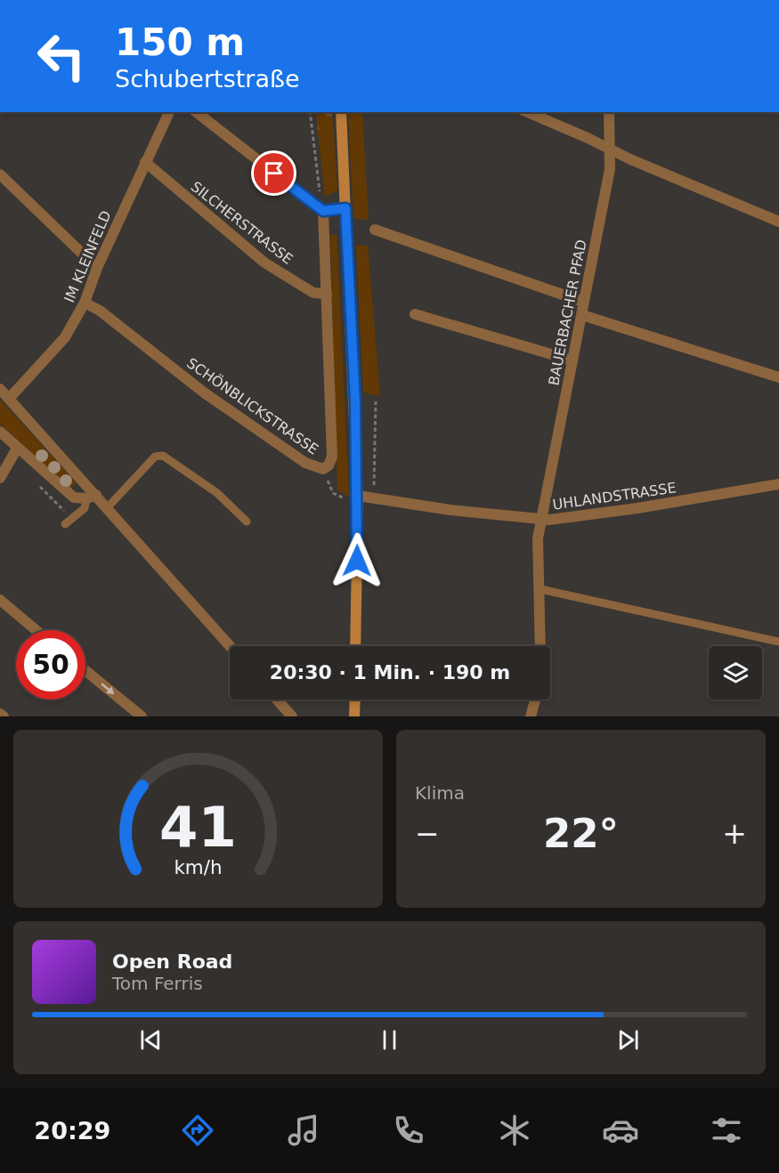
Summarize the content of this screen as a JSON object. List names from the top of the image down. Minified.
{"streets":{"street":["SILCHERSTRASSE","IM KLEINFELD","BAUERBACHER PFAD","SCHÖNBLICKSTRASSE","UHLANDSTRASSE"]},"crossings":[["SILCHERSTRASSE","IM KLEINFELD"],["SILCHERSTRASSE","SCHÖNBLICKSTRASSE"],["IM KLEINFELD","SCHÖNBLICKSTRASSE"],["BAUERBACHER PFAD","UHLANDSTRASSE"]],"page":{"turn":["150 m","Schubertstraße"],"limit":"50","trip":"20:30 · 1 Min. · 190 m","tile":"Klima","heat":["−","22°","+"],"song":["Open Road","Tom Ferris"],"tabs":"20:29","gauge":["41","km/h"]}}
